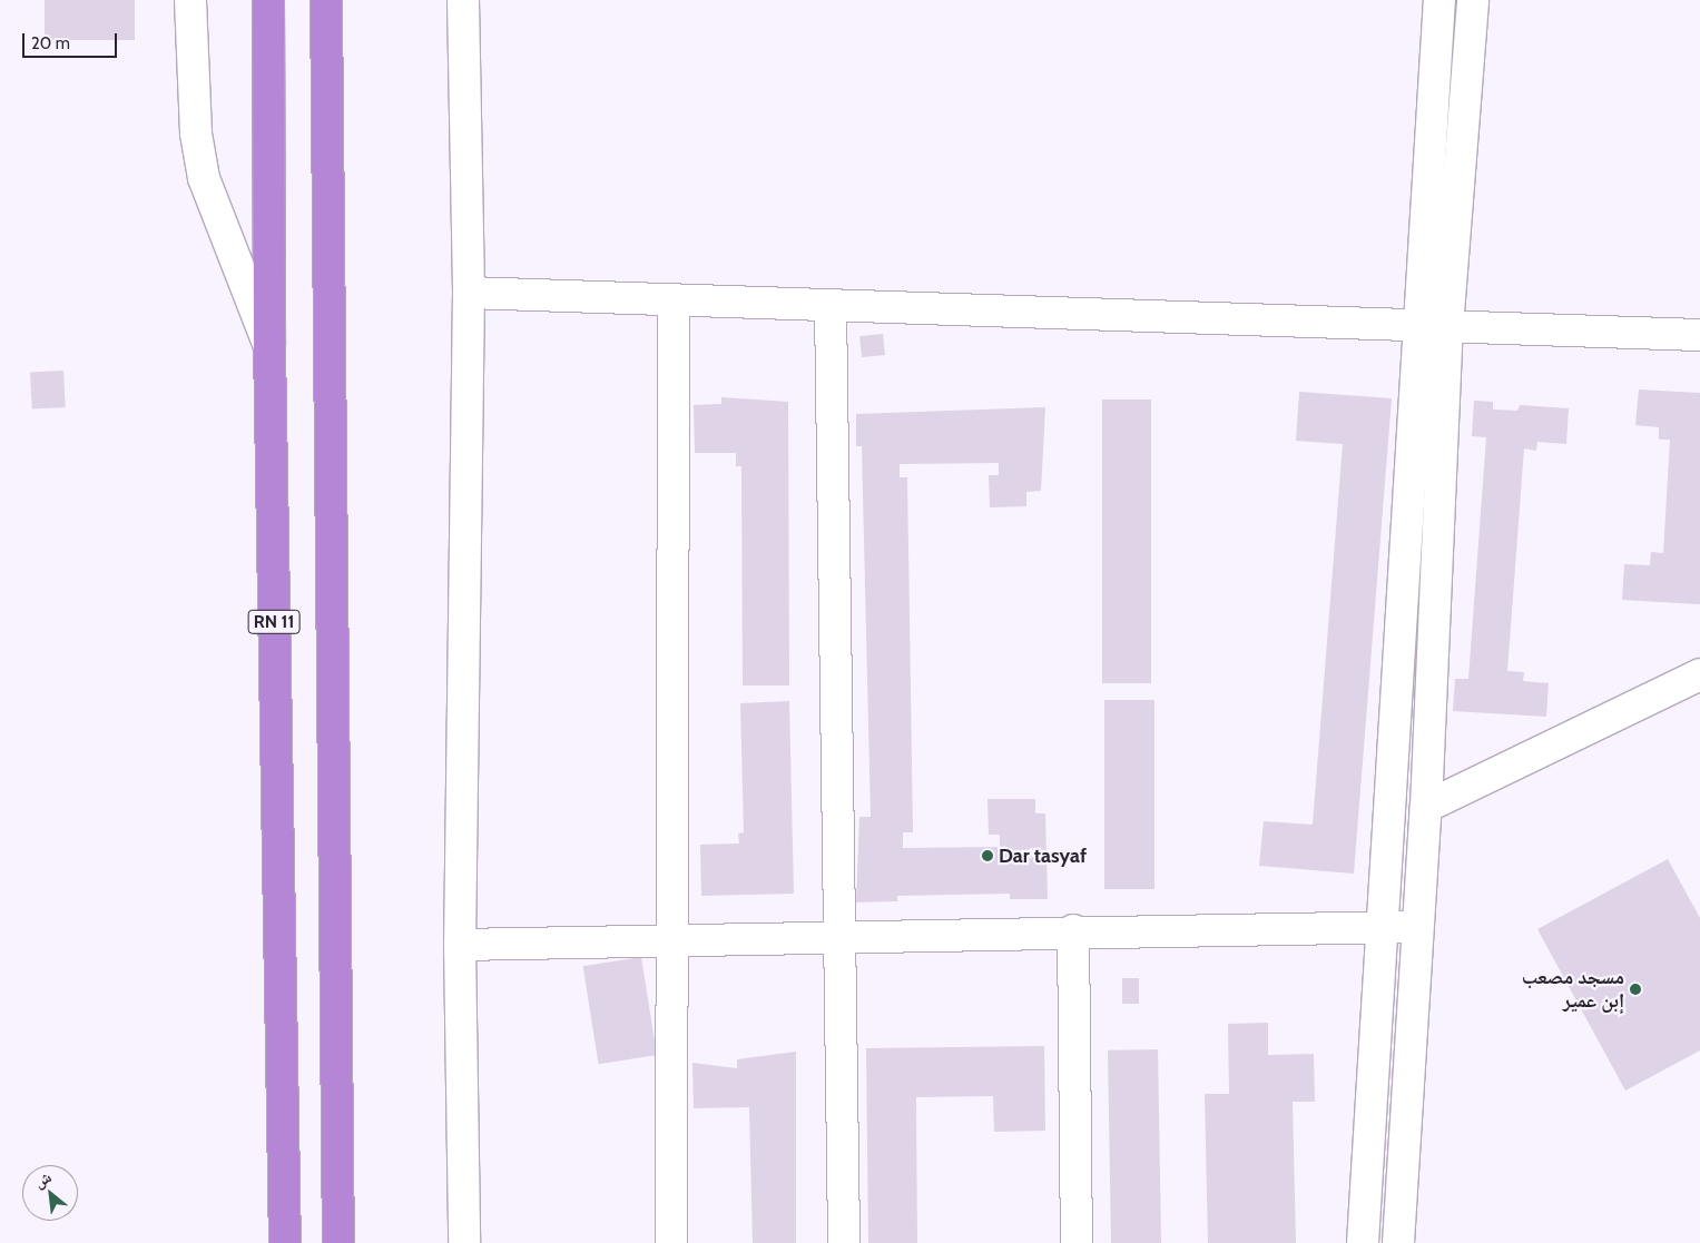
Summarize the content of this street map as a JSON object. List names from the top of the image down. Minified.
{"streets":{"highway":["RN 11"]},"places":["Dar tasyaf","مسجد مصعب إبن عمير"],"scale_bar":"20 m","north":"top left"}
